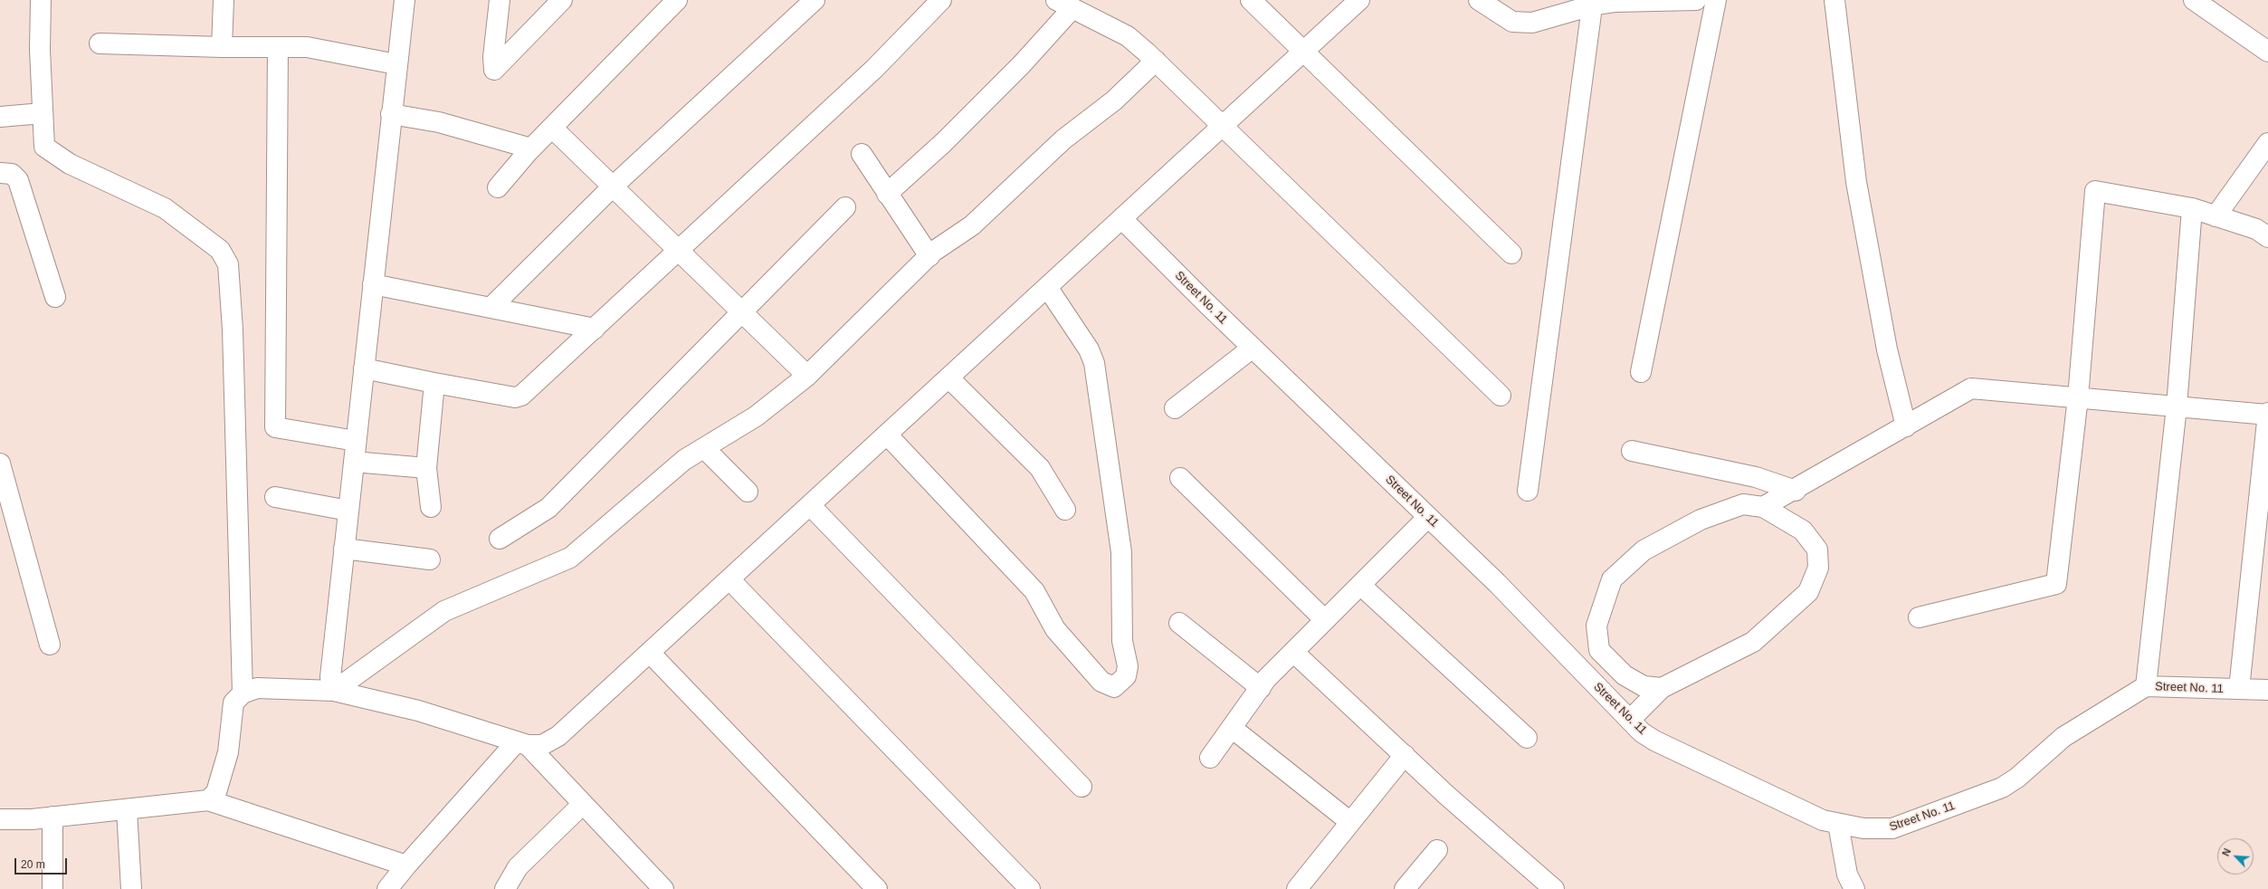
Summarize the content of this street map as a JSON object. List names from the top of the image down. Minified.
{"streets":{"street":["Street No. 11"]},"scale_bar":"20 m","north":"top left"}
